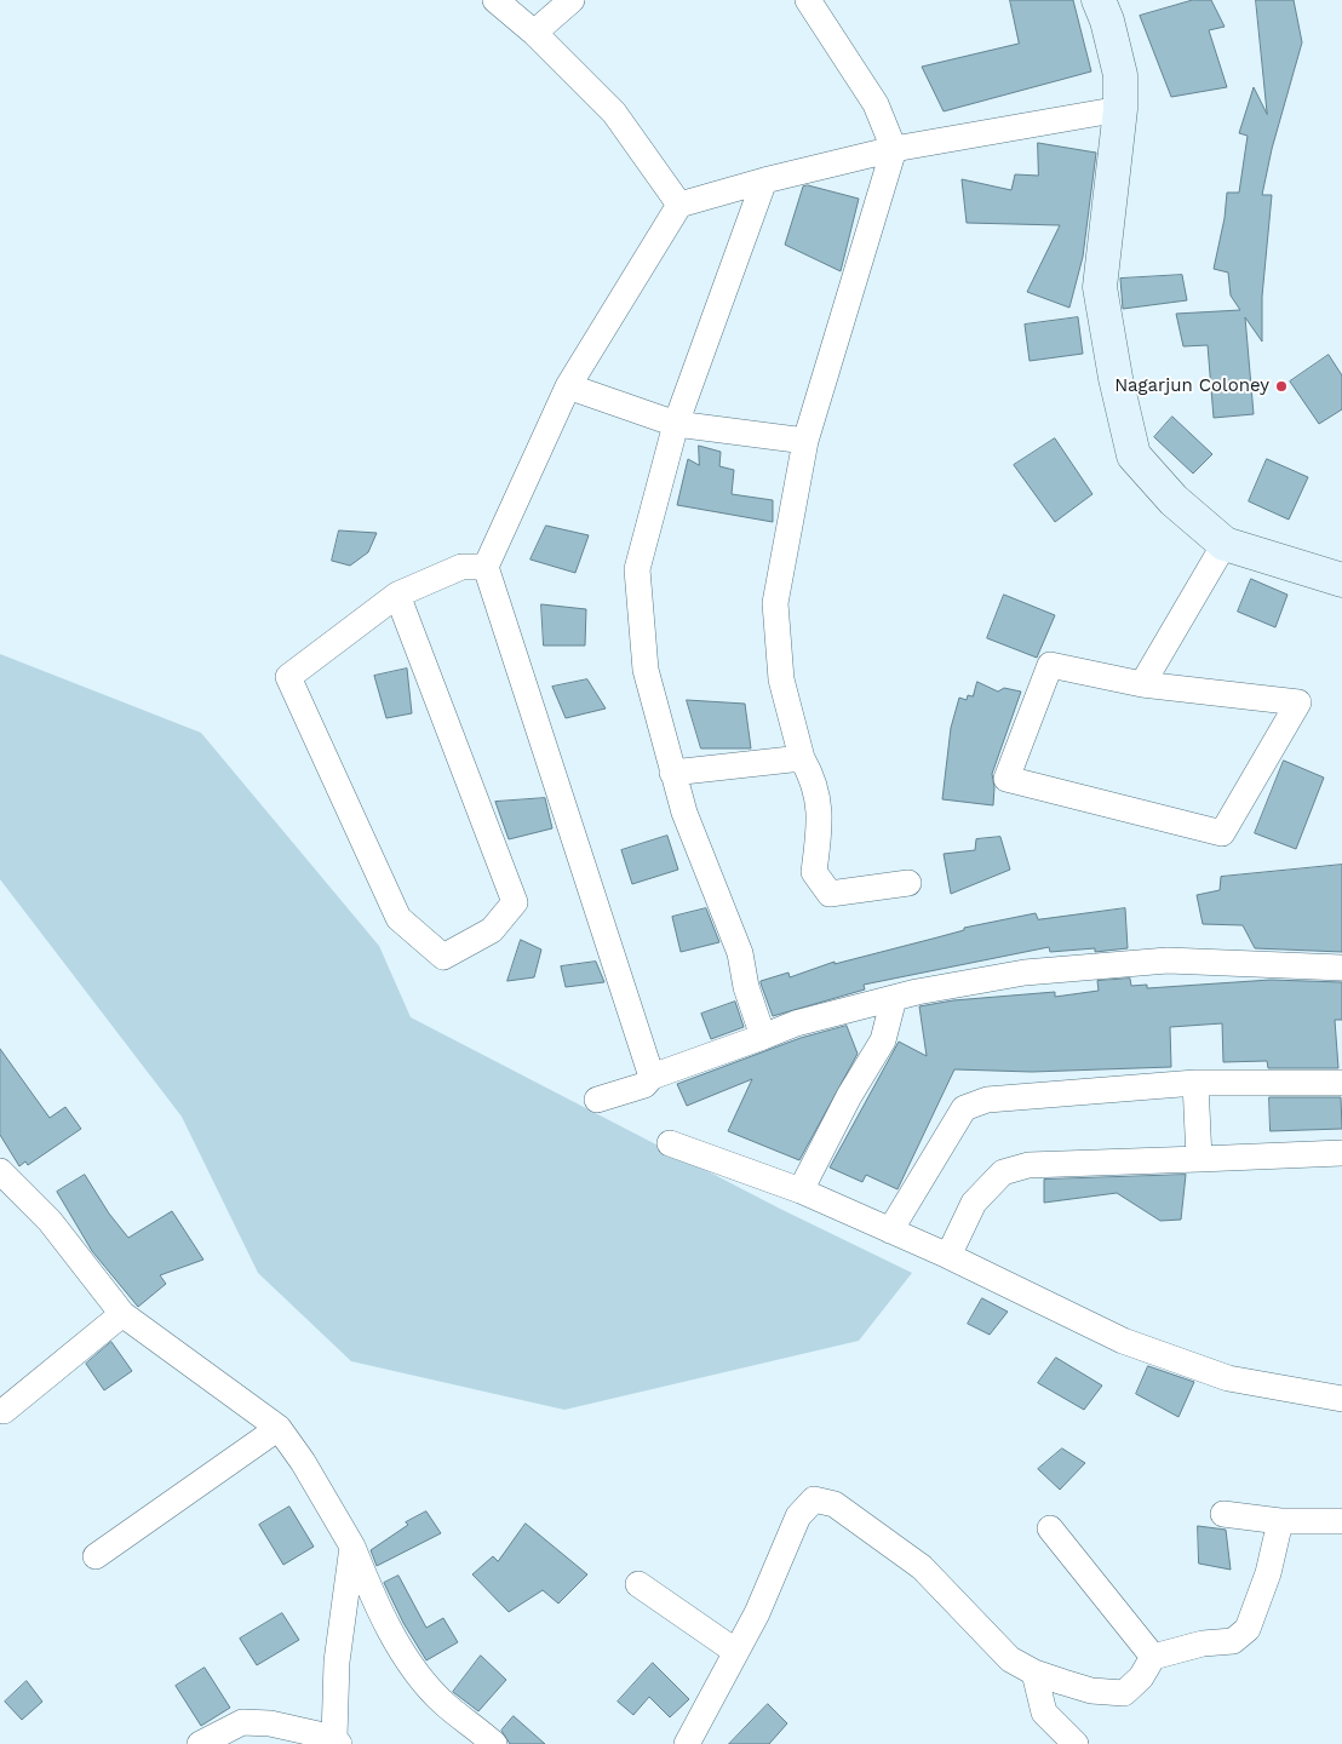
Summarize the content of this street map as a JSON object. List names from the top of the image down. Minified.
{"places":["Nagarjun Coloney"]}
